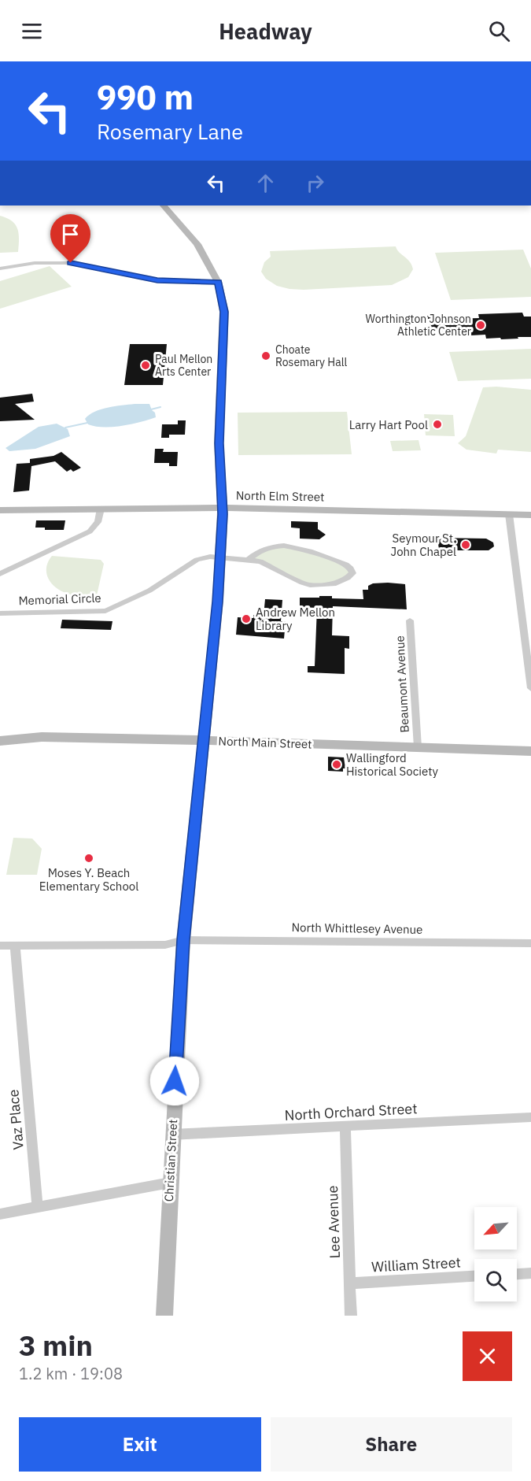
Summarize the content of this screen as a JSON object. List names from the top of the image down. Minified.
{"streets":{"main road":["North Elm Street","North Main Street","Christian Street"],"street":["Memorial Circle","Beaumont Avenue","North Whittlesey Avenue","North Orchard Street","Vaz Place","Lee Avenue","William Street"]},"crossings":[["North Elm Street","Christian Street"],["Memorial Circle","Christian Street"],["Beaumont Avenue","North Main Street"],["North Main Street","Christian Street"],["North Whittlesey Avenue","Vaz Place"],["North Whittlesey Avenue","Christian Street"],["North Orchard Street","Christian Street"],["North Orchard Street","Lee Avenue"],["Lee Avenue","William Street"]],"places":["Worthington Johnson Athletic Center","Choate Rosemary Hall","Paul Mellon Arts Center","Larry Hart Pool","Seymour St. John Chapel","Andrew Mellon Library","Wallingford Historical Society","Moses Y. Beach Elementary School"],"north":"bottom left","page":{"header":"Headway","turn":["990 m","Rosemary Lane"],"heading":["3 min","1.2 km · 19:08"],"buttons":["Exit","Share"]}}
